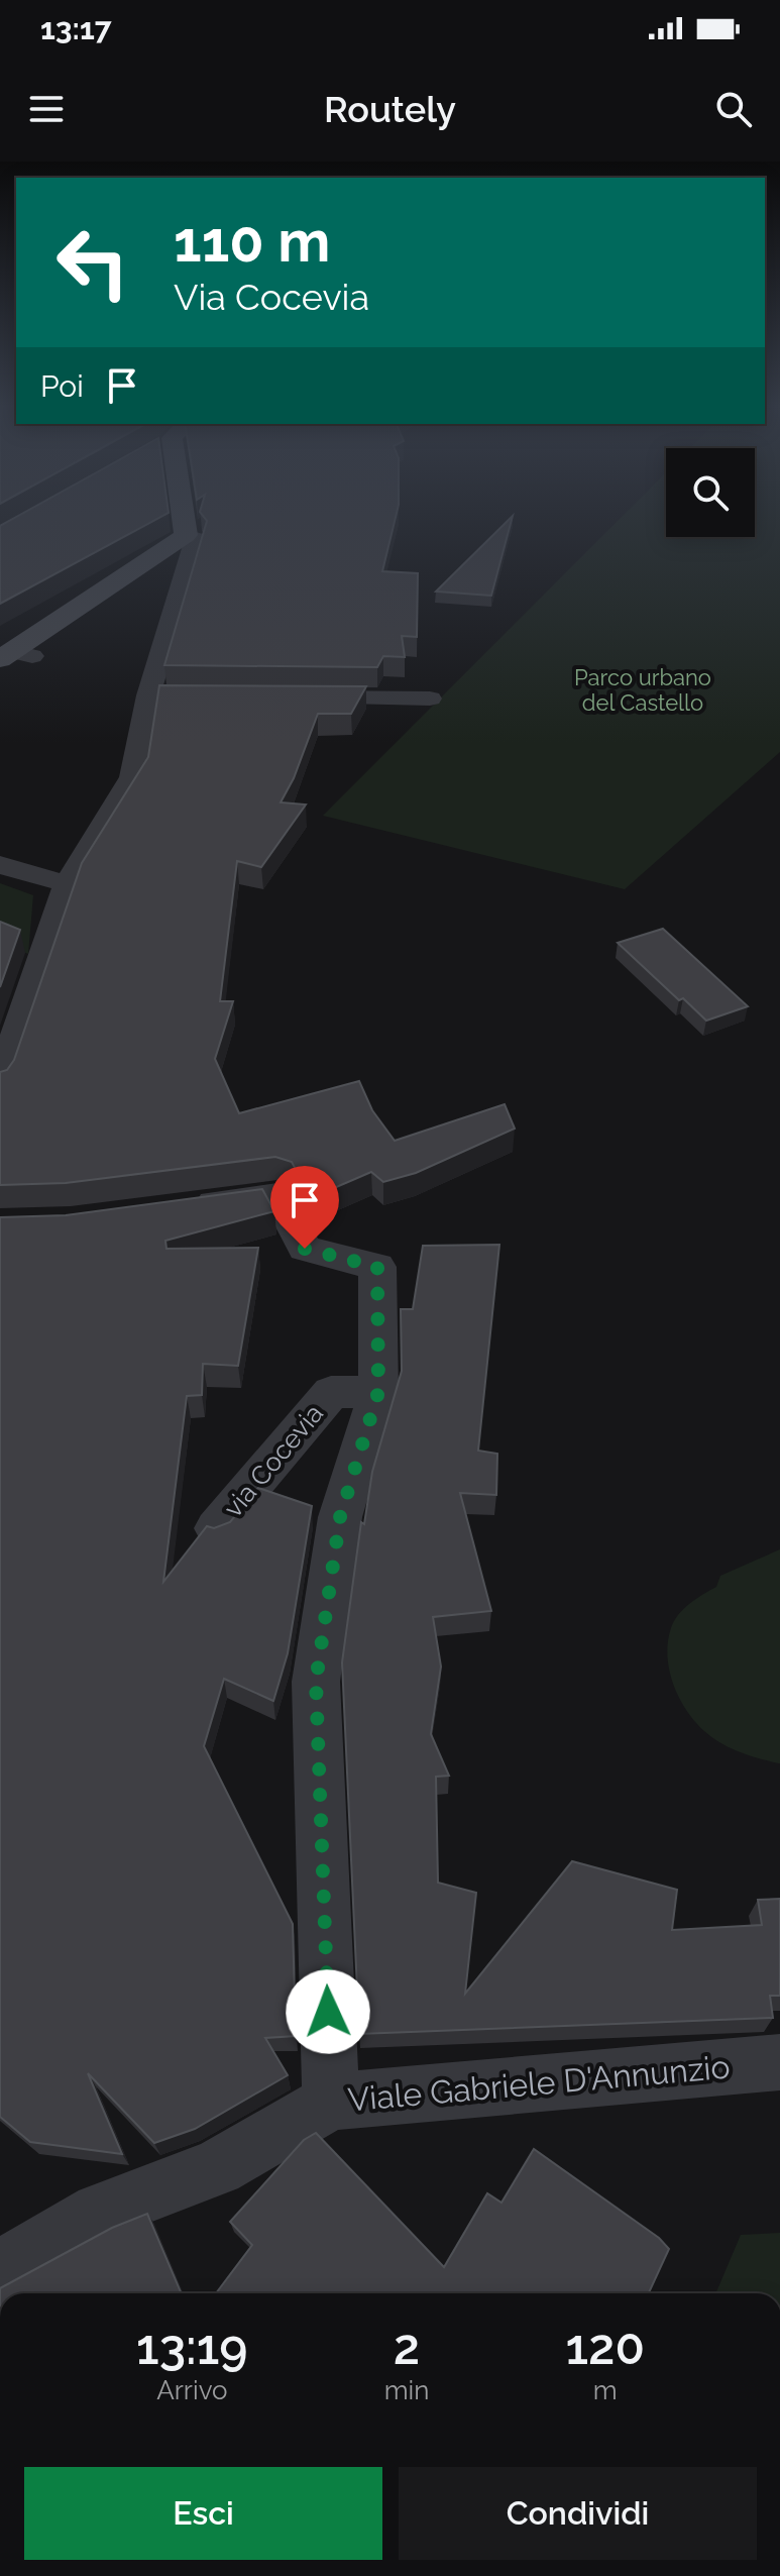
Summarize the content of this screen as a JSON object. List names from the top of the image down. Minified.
{"streets":{"street":["via Cocevia","Viale Gabriele D'Annunzio"]},"crossings":[["via Cocevia","Viale Gabriele D'Annunzio"]],"parks":["Parco urbano del Castello"],"page":{"status":"13:17","header":"Routely","turn":["110 m","Via Cocevia"],"then":"Poi","eta":["13:19","Arrivo","2","min","120","m"],"buttons":["Esci","Condividi"]}}
